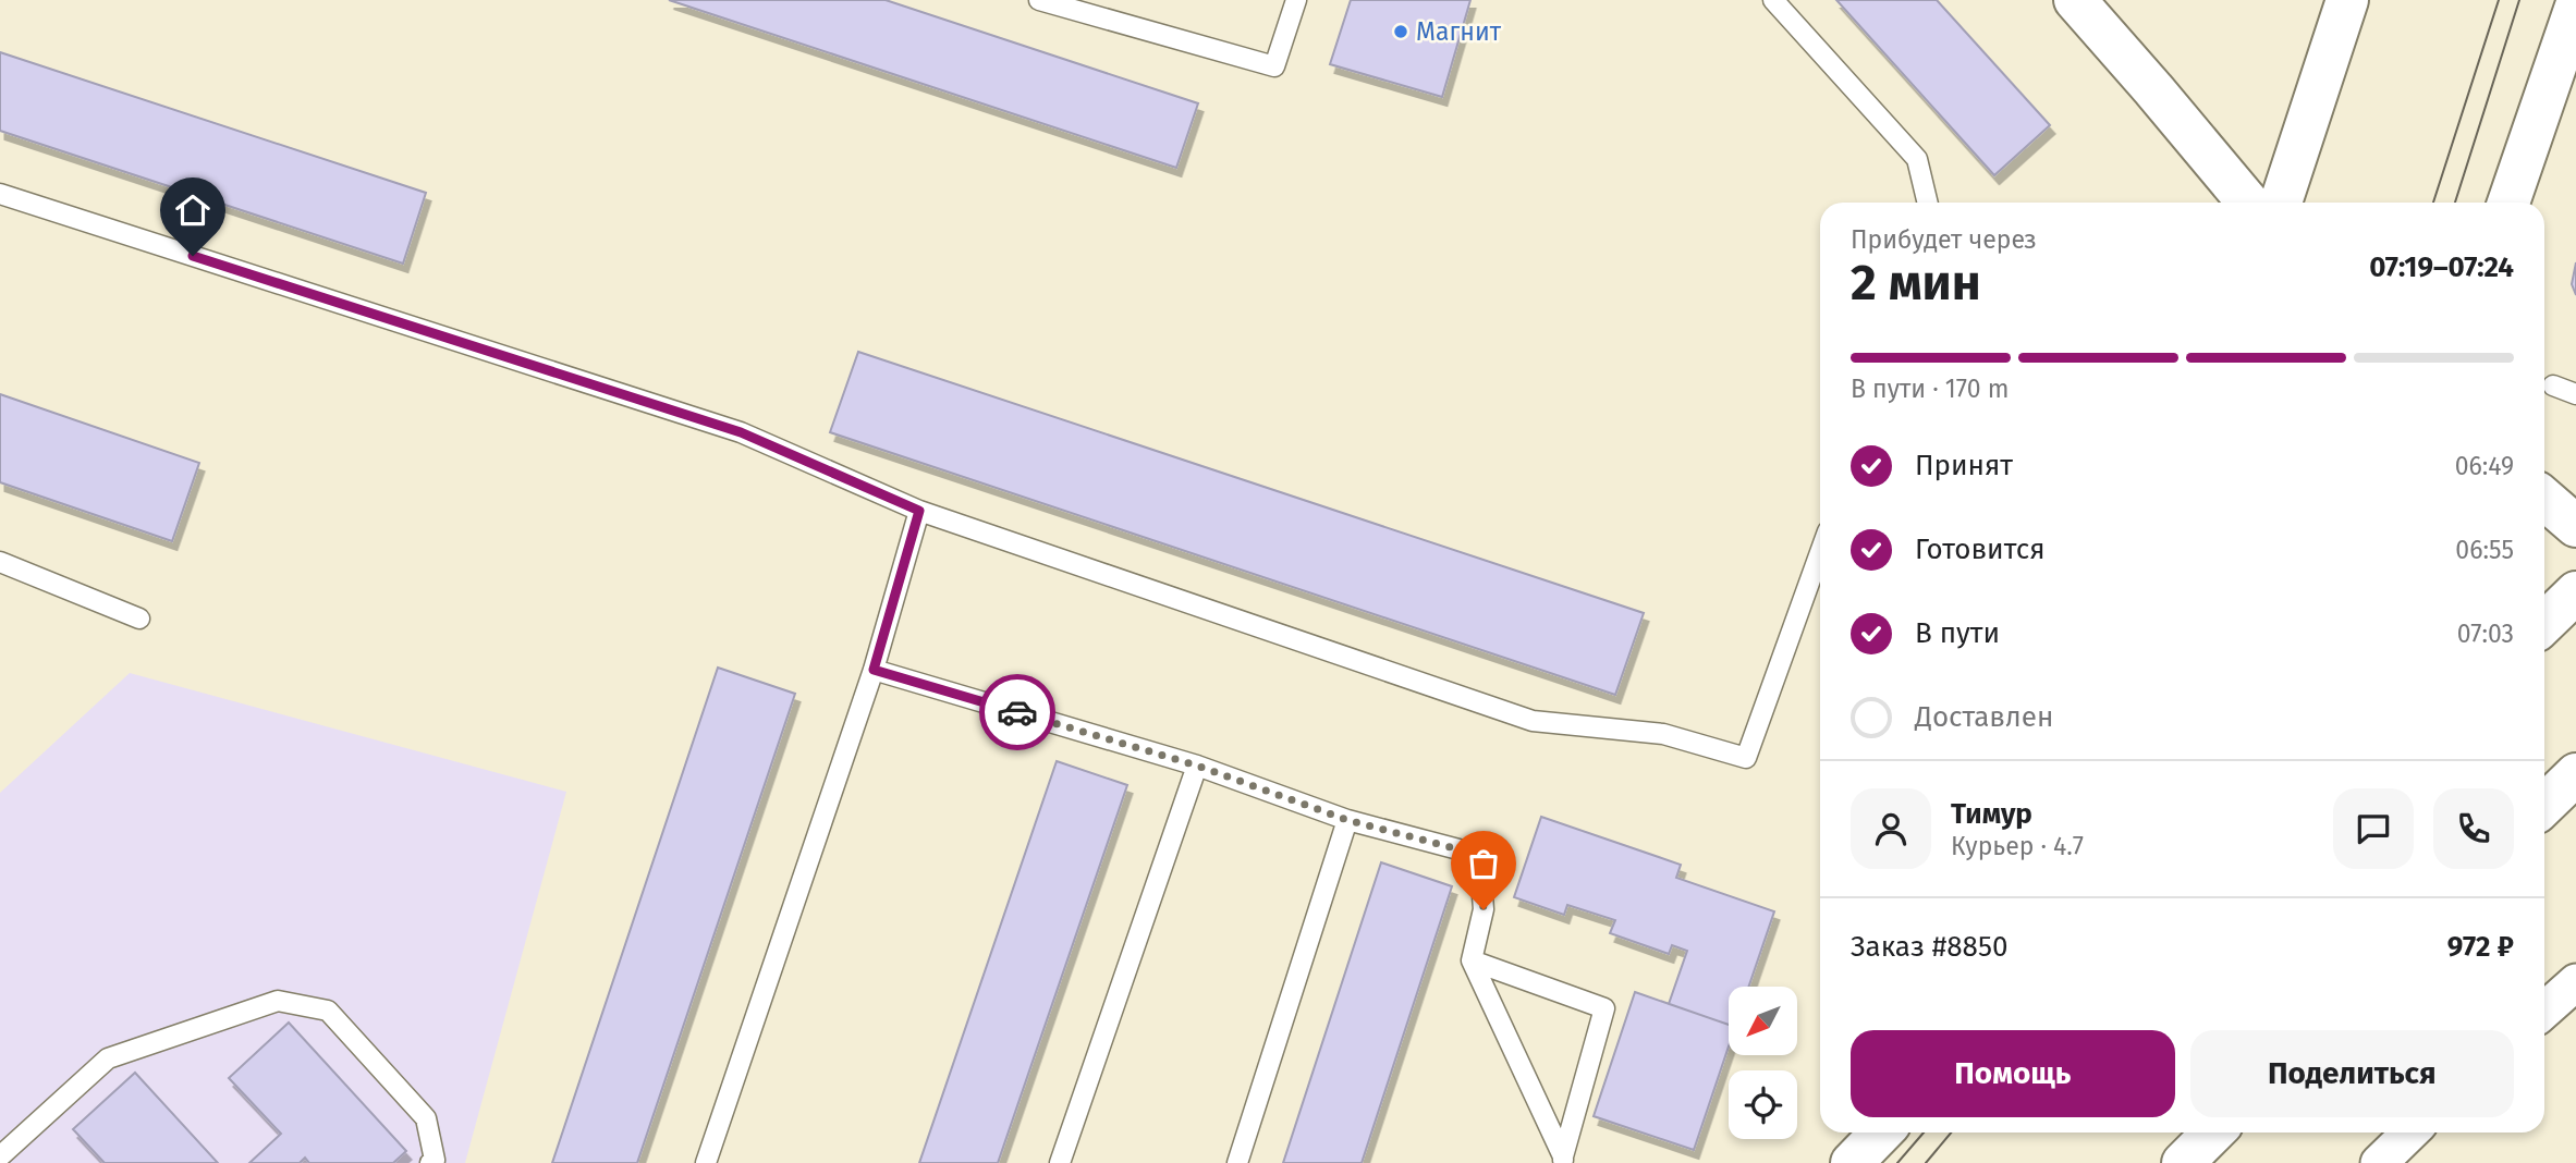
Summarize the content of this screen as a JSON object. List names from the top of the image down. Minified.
{"places":["Магнит"],"north":"bottom left","page":{"heading":["2 мин","Прибудет через","07:19–07:24"],"panel":["Тимур","Курьер · 4.7","Заказ #8850","972 ₽"],"bar":"В пути · 170 m","list":[["Принят","06:49"],["Готовится","06:55"],["В пути","07:03"],"Доставлен"],"buttons":["Помощь","Поделиться"]}}
